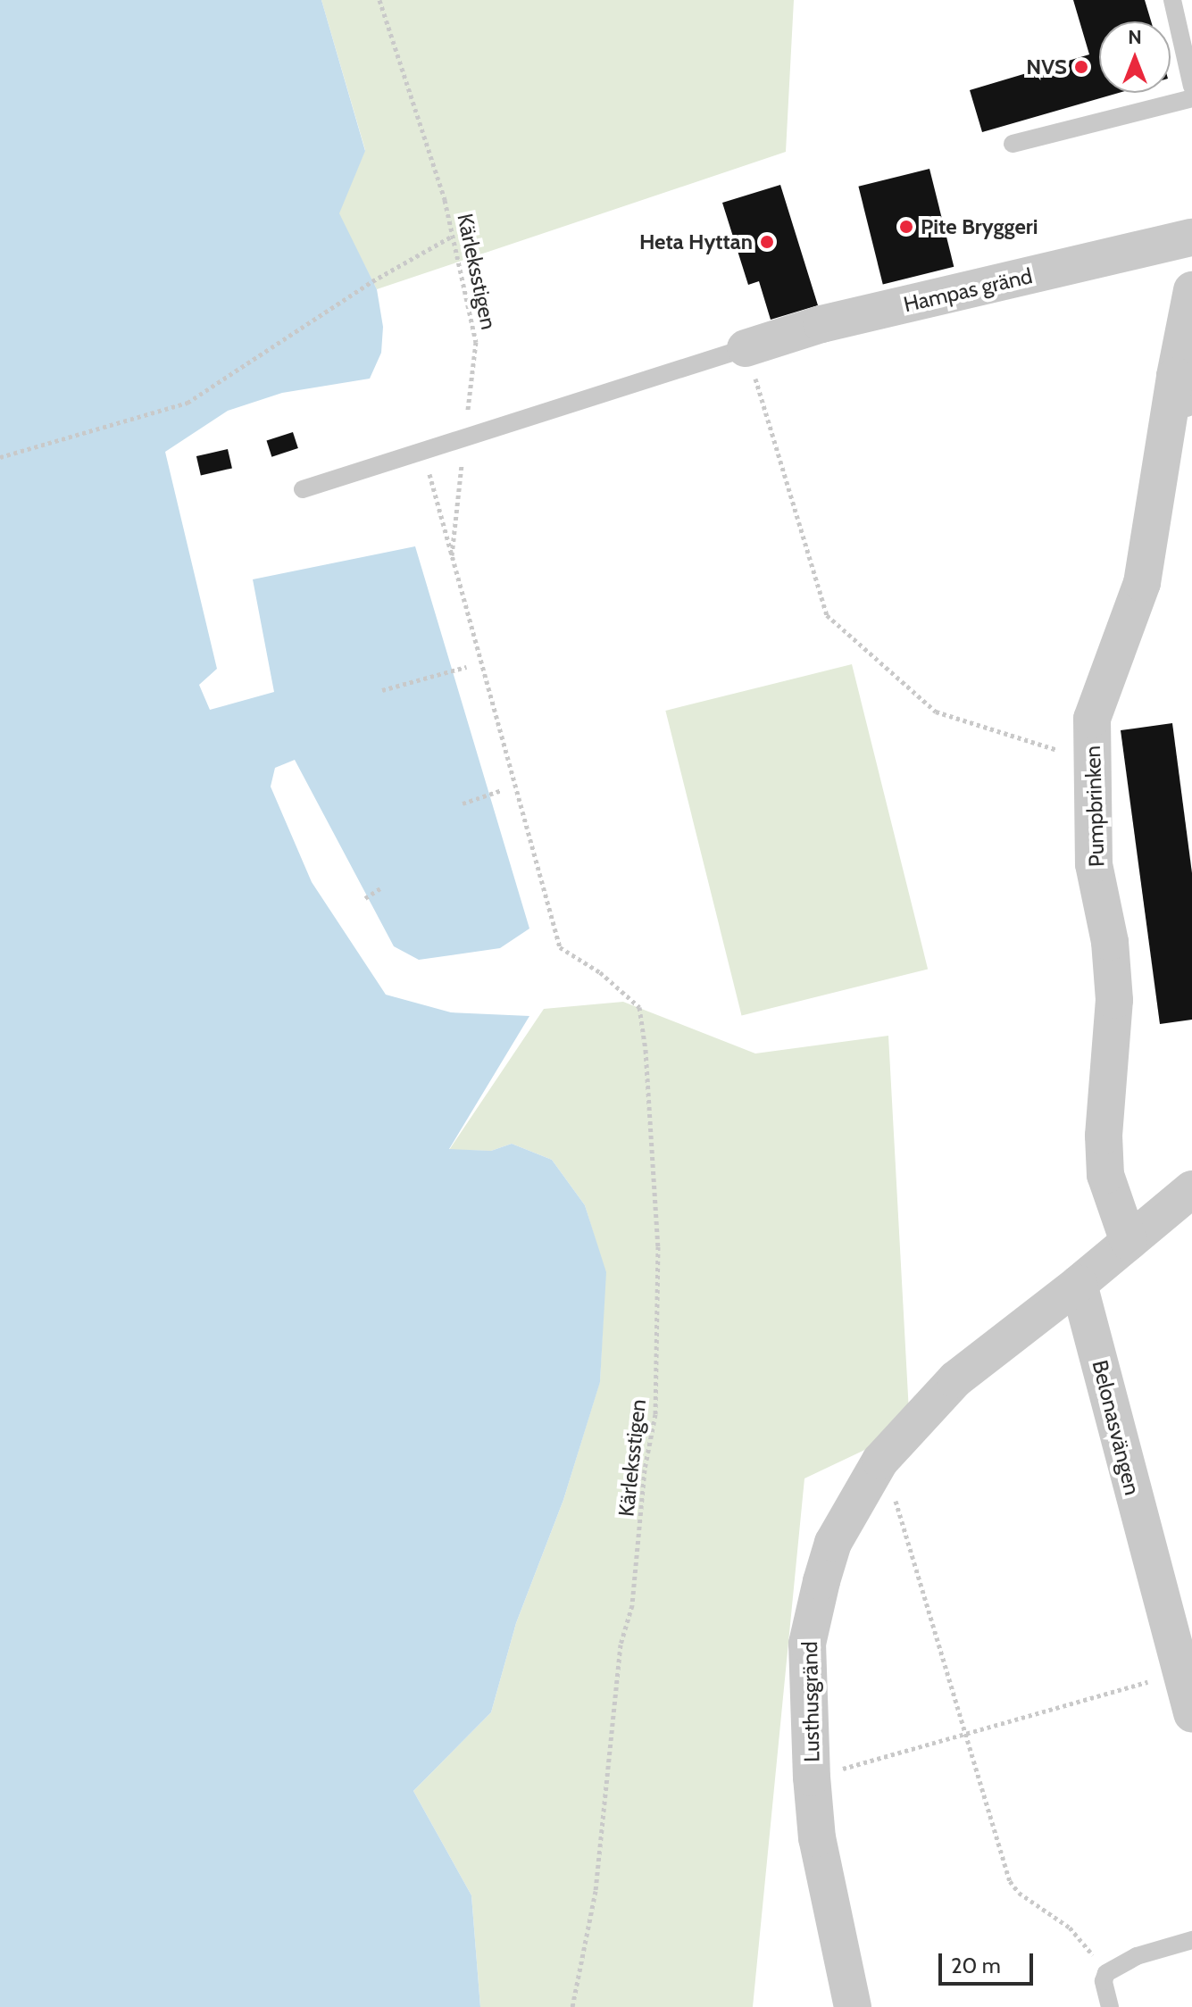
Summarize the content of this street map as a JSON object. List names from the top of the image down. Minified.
{"streets":{"street":["Hampas gränd","Pumpbrinken","Belonasvängen","Lusthusgränd"],"path":["Kärleksstigen"]},"crossings":[["Belonasvängen","Lusthusgränd"]],"places":["NVS","Pite Bryggeri","Heta Hyttan"],"scale_bar":"20 m","north":"top"}
